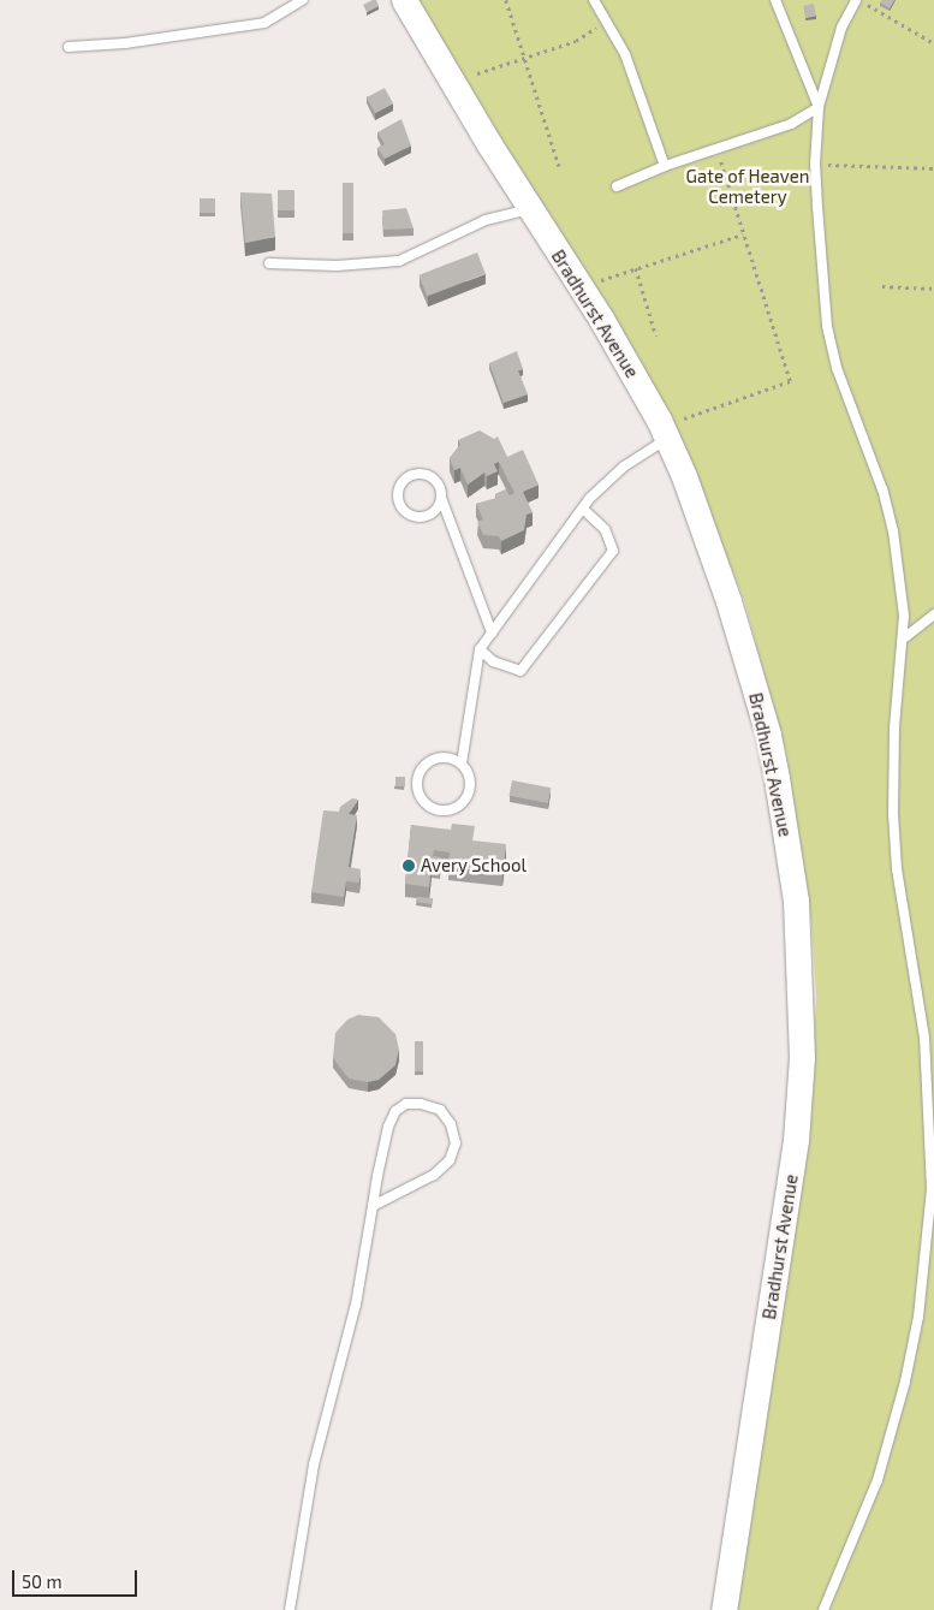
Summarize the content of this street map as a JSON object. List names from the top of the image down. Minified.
{"streets":{"main road":["Bradhurst Avenue"]},"parks":["Gate of Heaven Cemetery"],"places":["Avery School"],"scale_bar":"50 m"}
